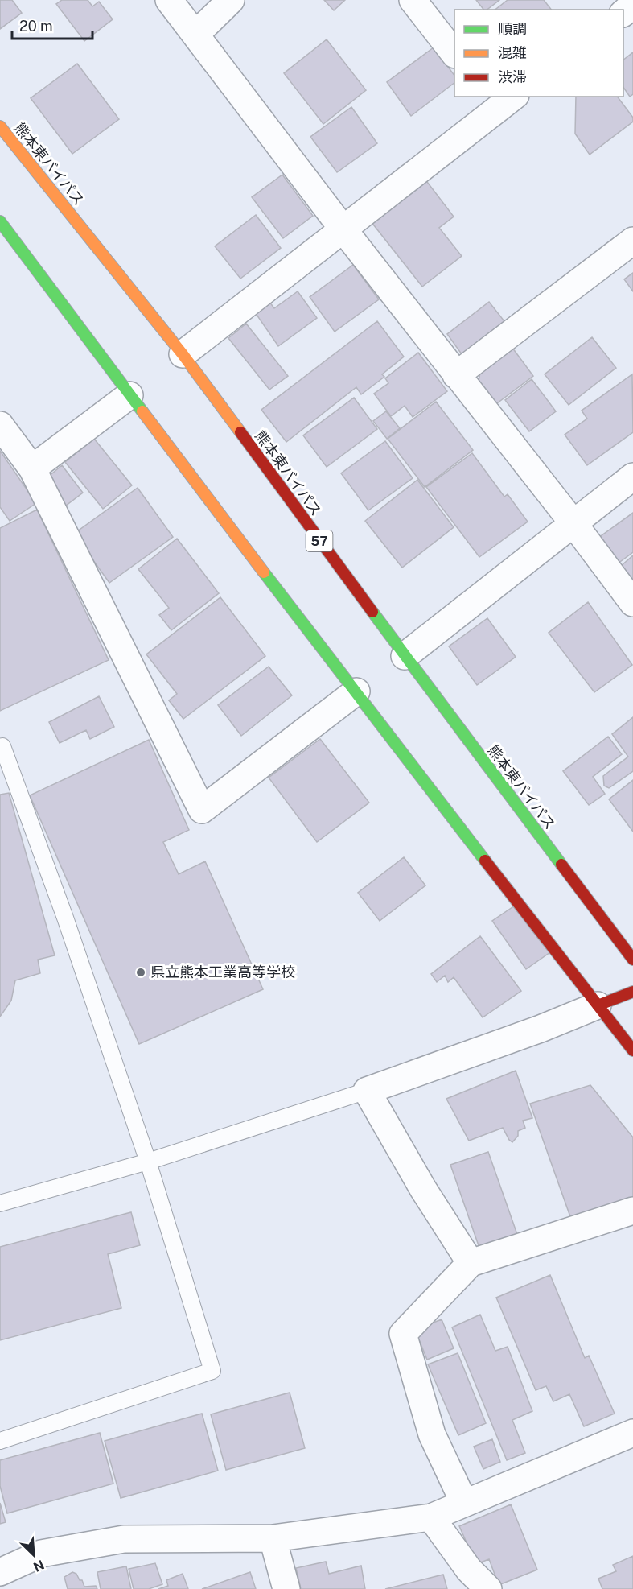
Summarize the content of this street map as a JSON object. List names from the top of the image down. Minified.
{"streets":{"main road":["熊本東バイパス","57"]},"places":["県立熊本工業高等学校"],"legend":["順調","混雑","渋滞"],"scale_bar":"20 m","north":"bottom right"}
